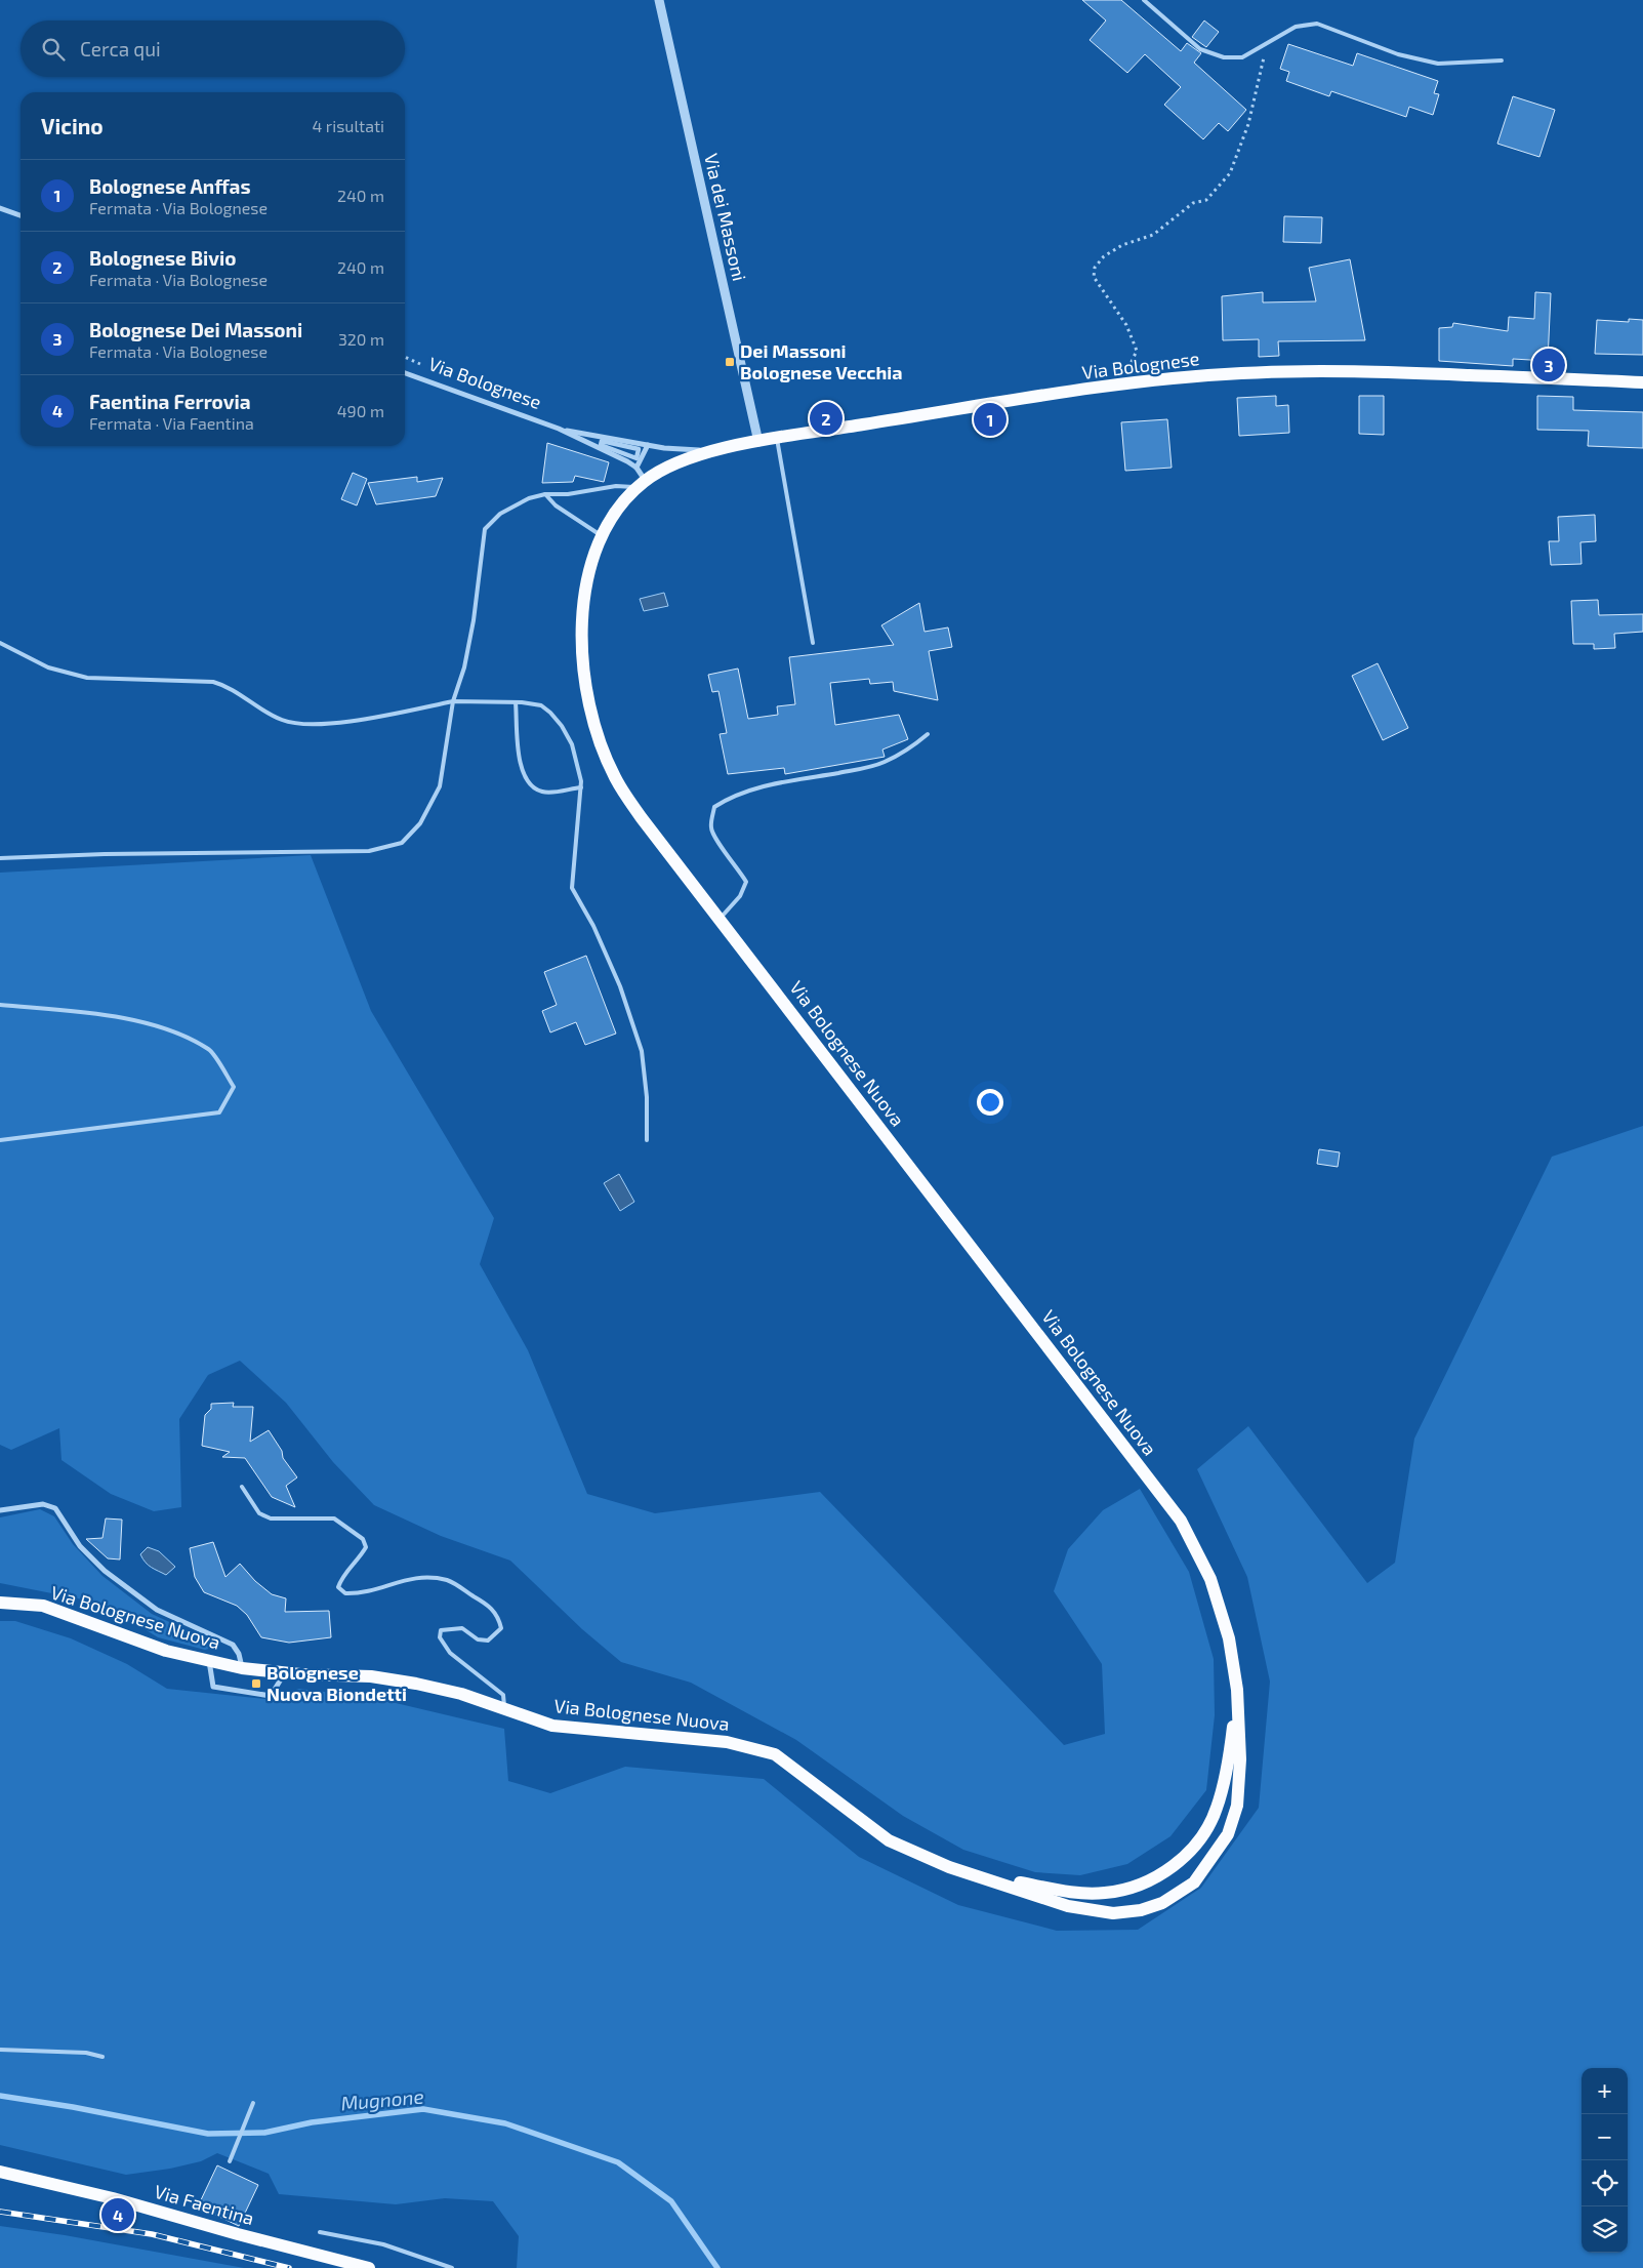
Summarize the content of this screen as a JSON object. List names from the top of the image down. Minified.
{"streets":{"main road":["Via Bolognese","Via Bolognese Nuova","Via Faentina"],"street":["Via dei Massoni"]},"crossings":[["Via dei Massoni","Via Bolognese"],["Via Bolognese","Via Bolognese Nuova"]],"water":["Mugnone"],"places":{"transit":["Dei Massoni Bolognese Vecchia","Bolognese Nuova Biondetti"]},"page":{"search":"Cerca qui","heading":["Vicino","4 risultati"],"list":[{"mark":"1","name":"Bolognese Anffas","note":"Fermata · Via Bolognese","value":"240 m"},{"mark":"2","name":"Bolognese Bivio","note":"Fermata · Via Bolognese","value":"240 m"},{"mark":"3","name":"Bolognese Dei Massoni","note":"Fermata · Via Bolognese","value":"320 m"},{"mark":"4","name":"Faentina Ferrovia","note":"Fermata · Via Faentina","value":"490 m"}],"pins":["3","2","1","4"],"map_buttons":["+","−"]}}
